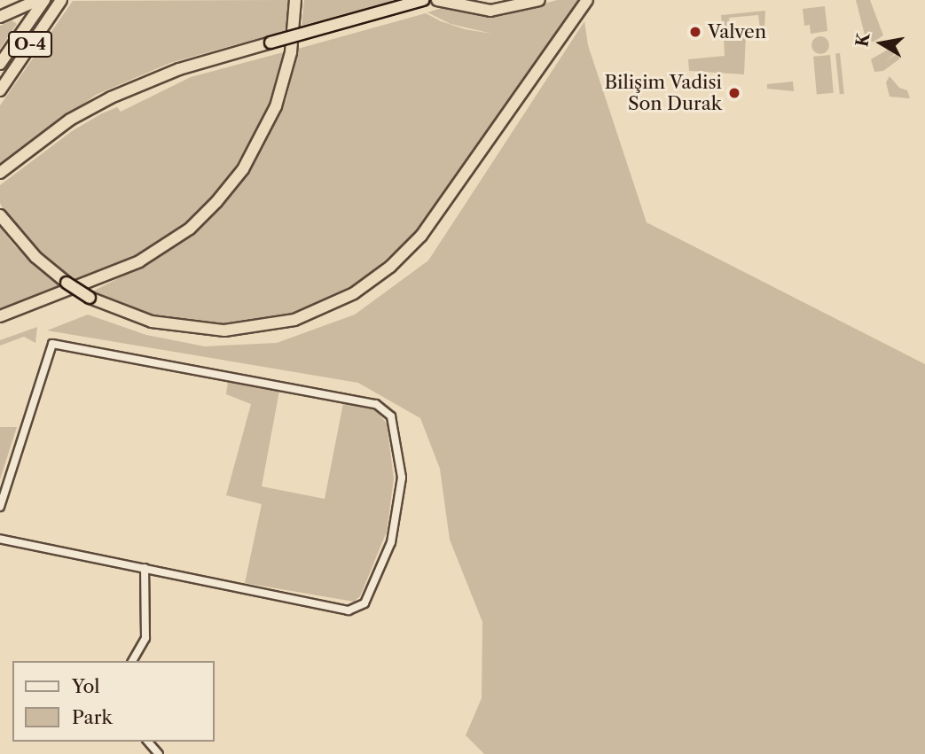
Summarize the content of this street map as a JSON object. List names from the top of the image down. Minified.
{"streets":{"highway":["O-4"]},"places":["Valven","Bilişim Vadisi Son Durak"],"legend":["Yol","Park"],"north":"left"}
